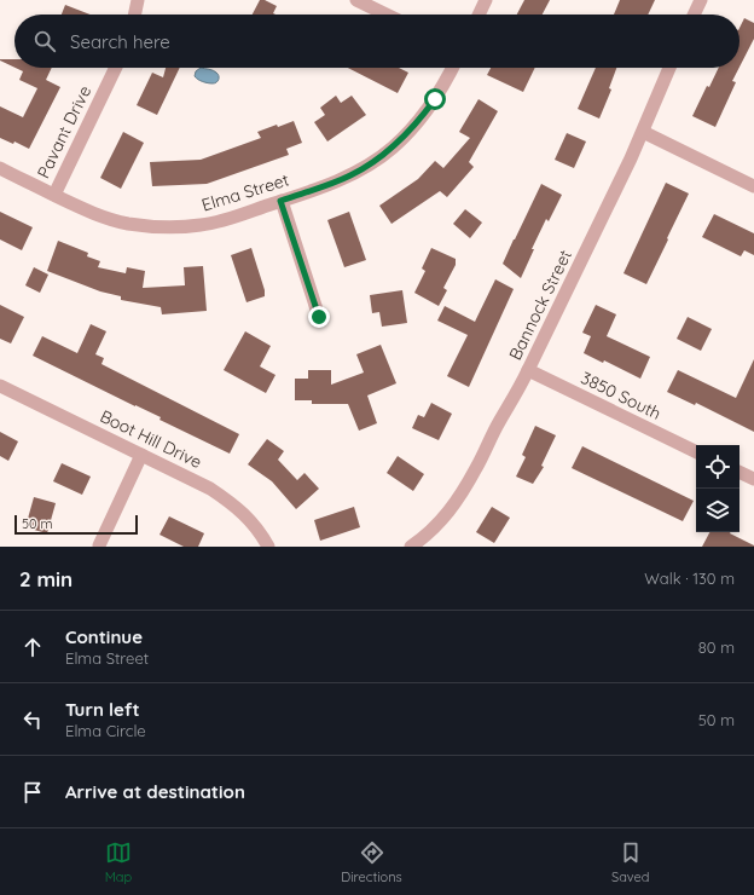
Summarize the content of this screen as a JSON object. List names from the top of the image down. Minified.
{"streets":{"street":["Pavant Drive","Elma Street","Bannock Street","3850 South","Boot Hill Drive"]},"crossings":[["Pavant Drive","Elma Street"],["Bannock Street","3850 South"]],"scale_bar":"50 m","page":{"search":"Search here","scale":"50 m","heading":["2 min","Walk · 130 m"],"list":[["Continue","Elma Street","80 m"],["Turn left","Elma Circle","50 m"],"Arrive at destination"],"nav":["Map","Directions","Saved"]}}
